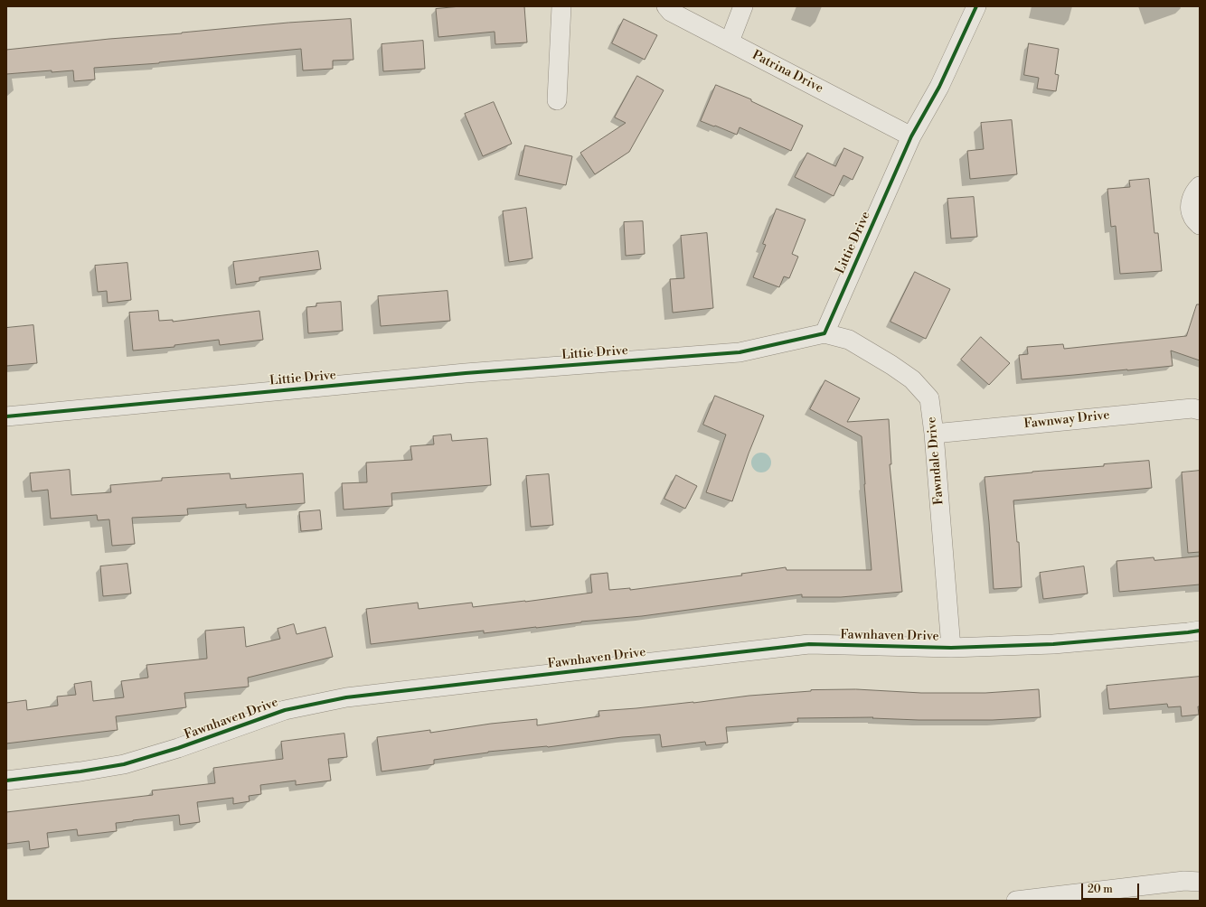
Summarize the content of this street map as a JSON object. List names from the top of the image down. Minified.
{"streets":{"street":["Patrina Drive","Littie Drive","Fawnway Drive","Fawndale Drive","Fawnhaven Drive"]},"crossings":[["Patrina Drive","Littie Drive"],["Littie Drive","Fawndale Drive"],["Fawnway Drive","Fawndale Drive"],["Fawndale Drive","Fawnhaven Drive"]],"scale_bar":"20 m"}
